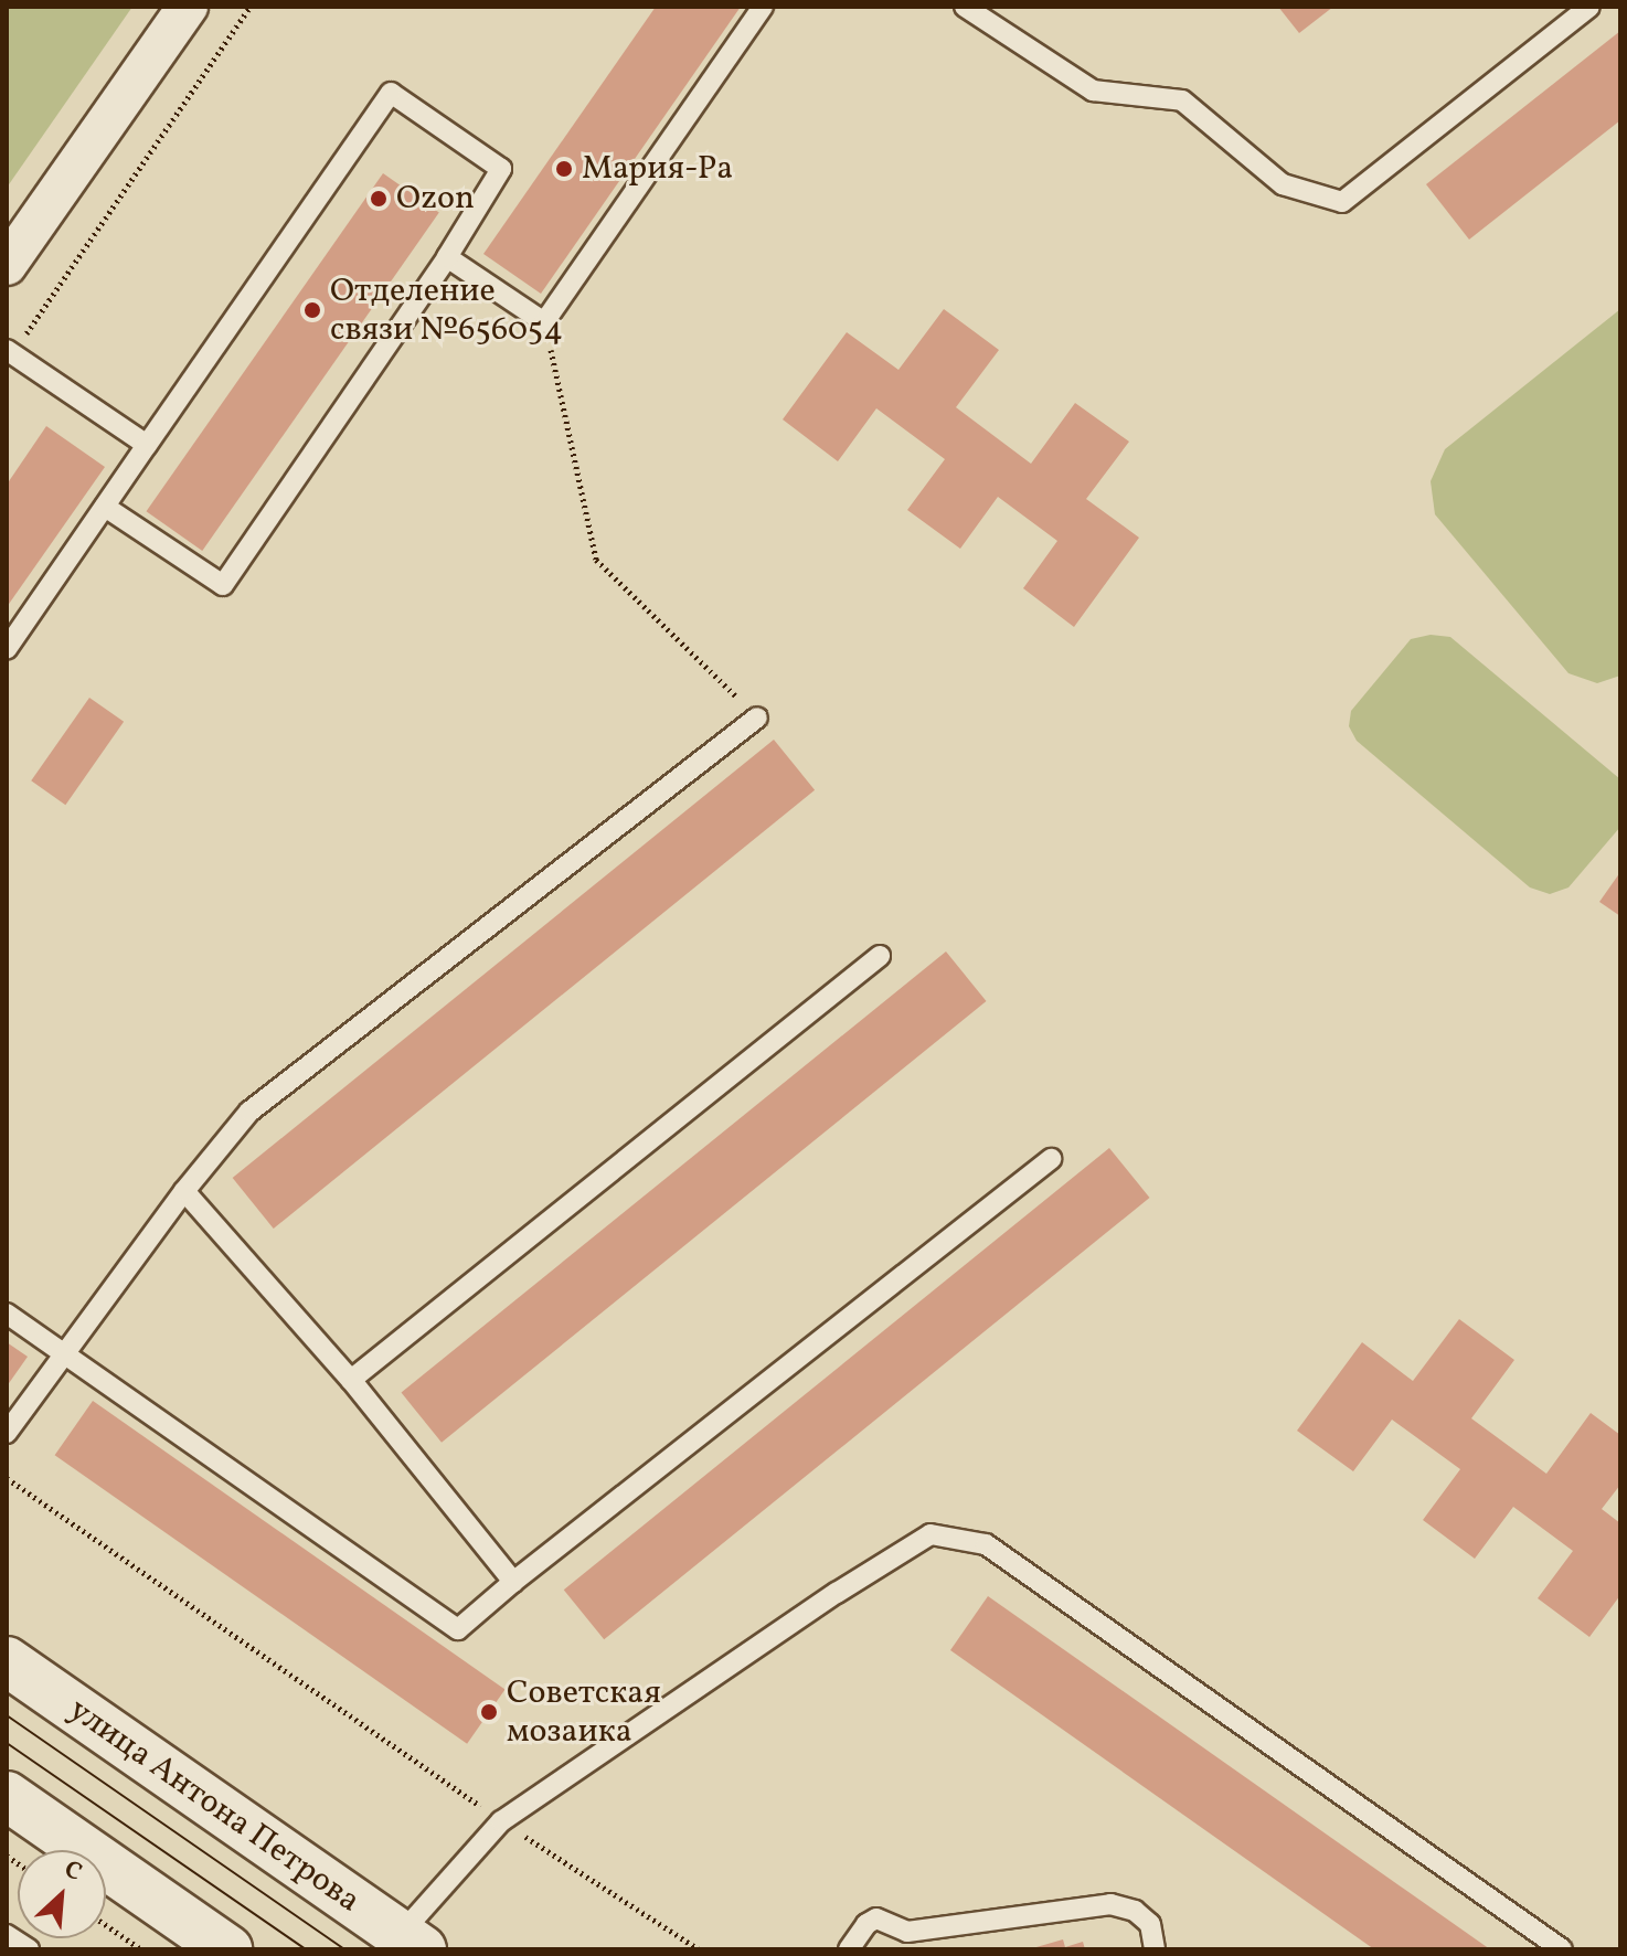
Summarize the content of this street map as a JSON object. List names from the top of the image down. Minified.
{"streets":{"main road":["улица Антона Петрова"]},"places":["Мария-Ра","Ozon","Отделение связи №656054","Советская мозаика"],"north":"top right"}
